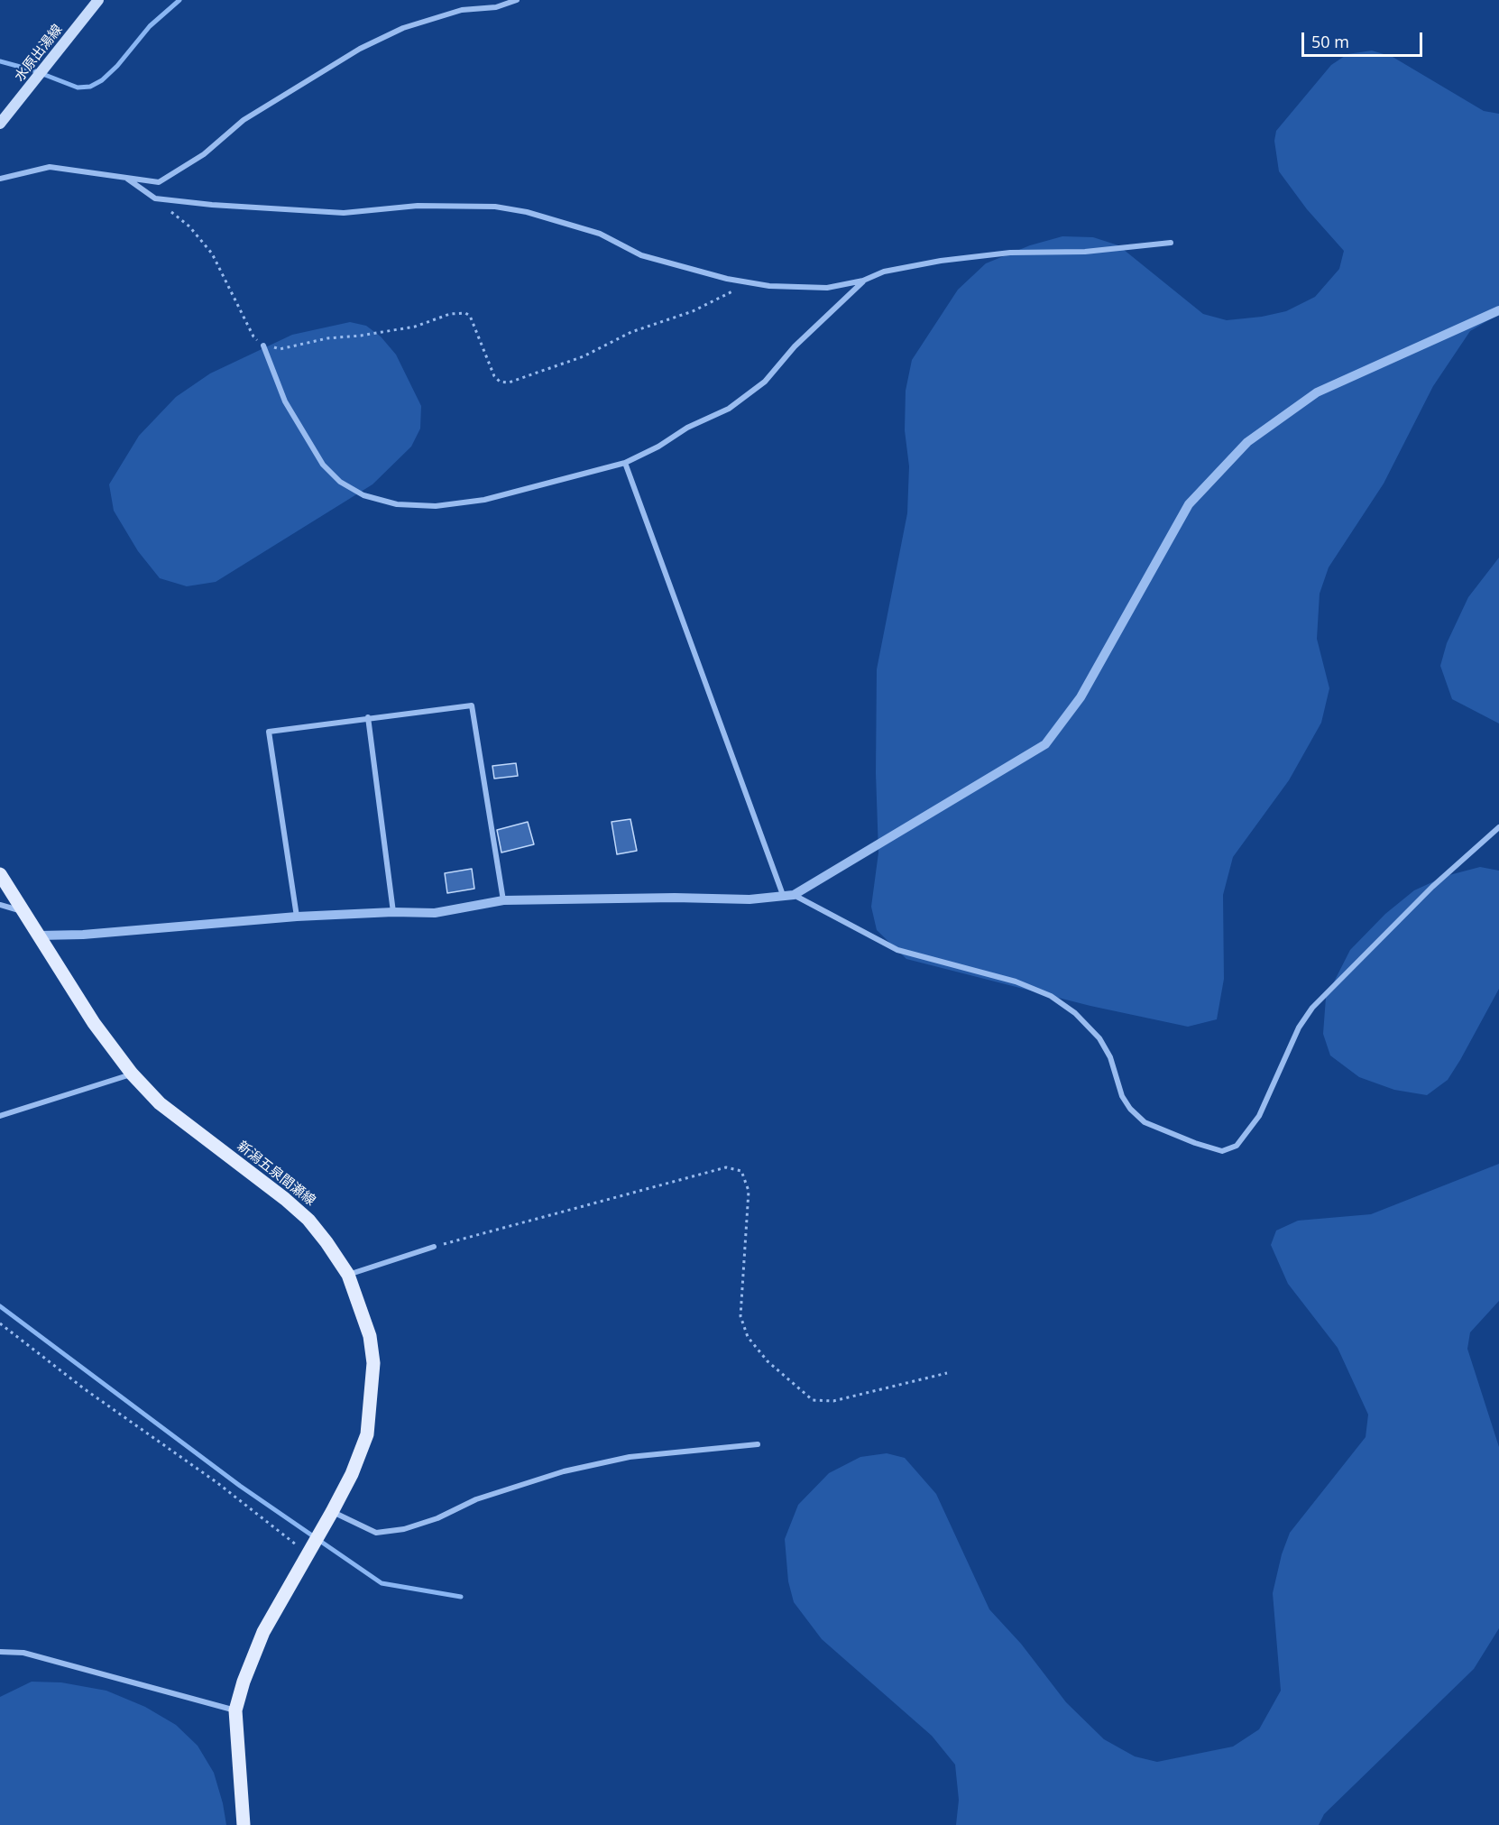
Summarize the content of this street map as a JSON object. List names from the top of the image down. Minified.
{"streets":{"main road":["水原出湯線","新潟五泉間瀬線"]},"scale_bar":"50 m"}
